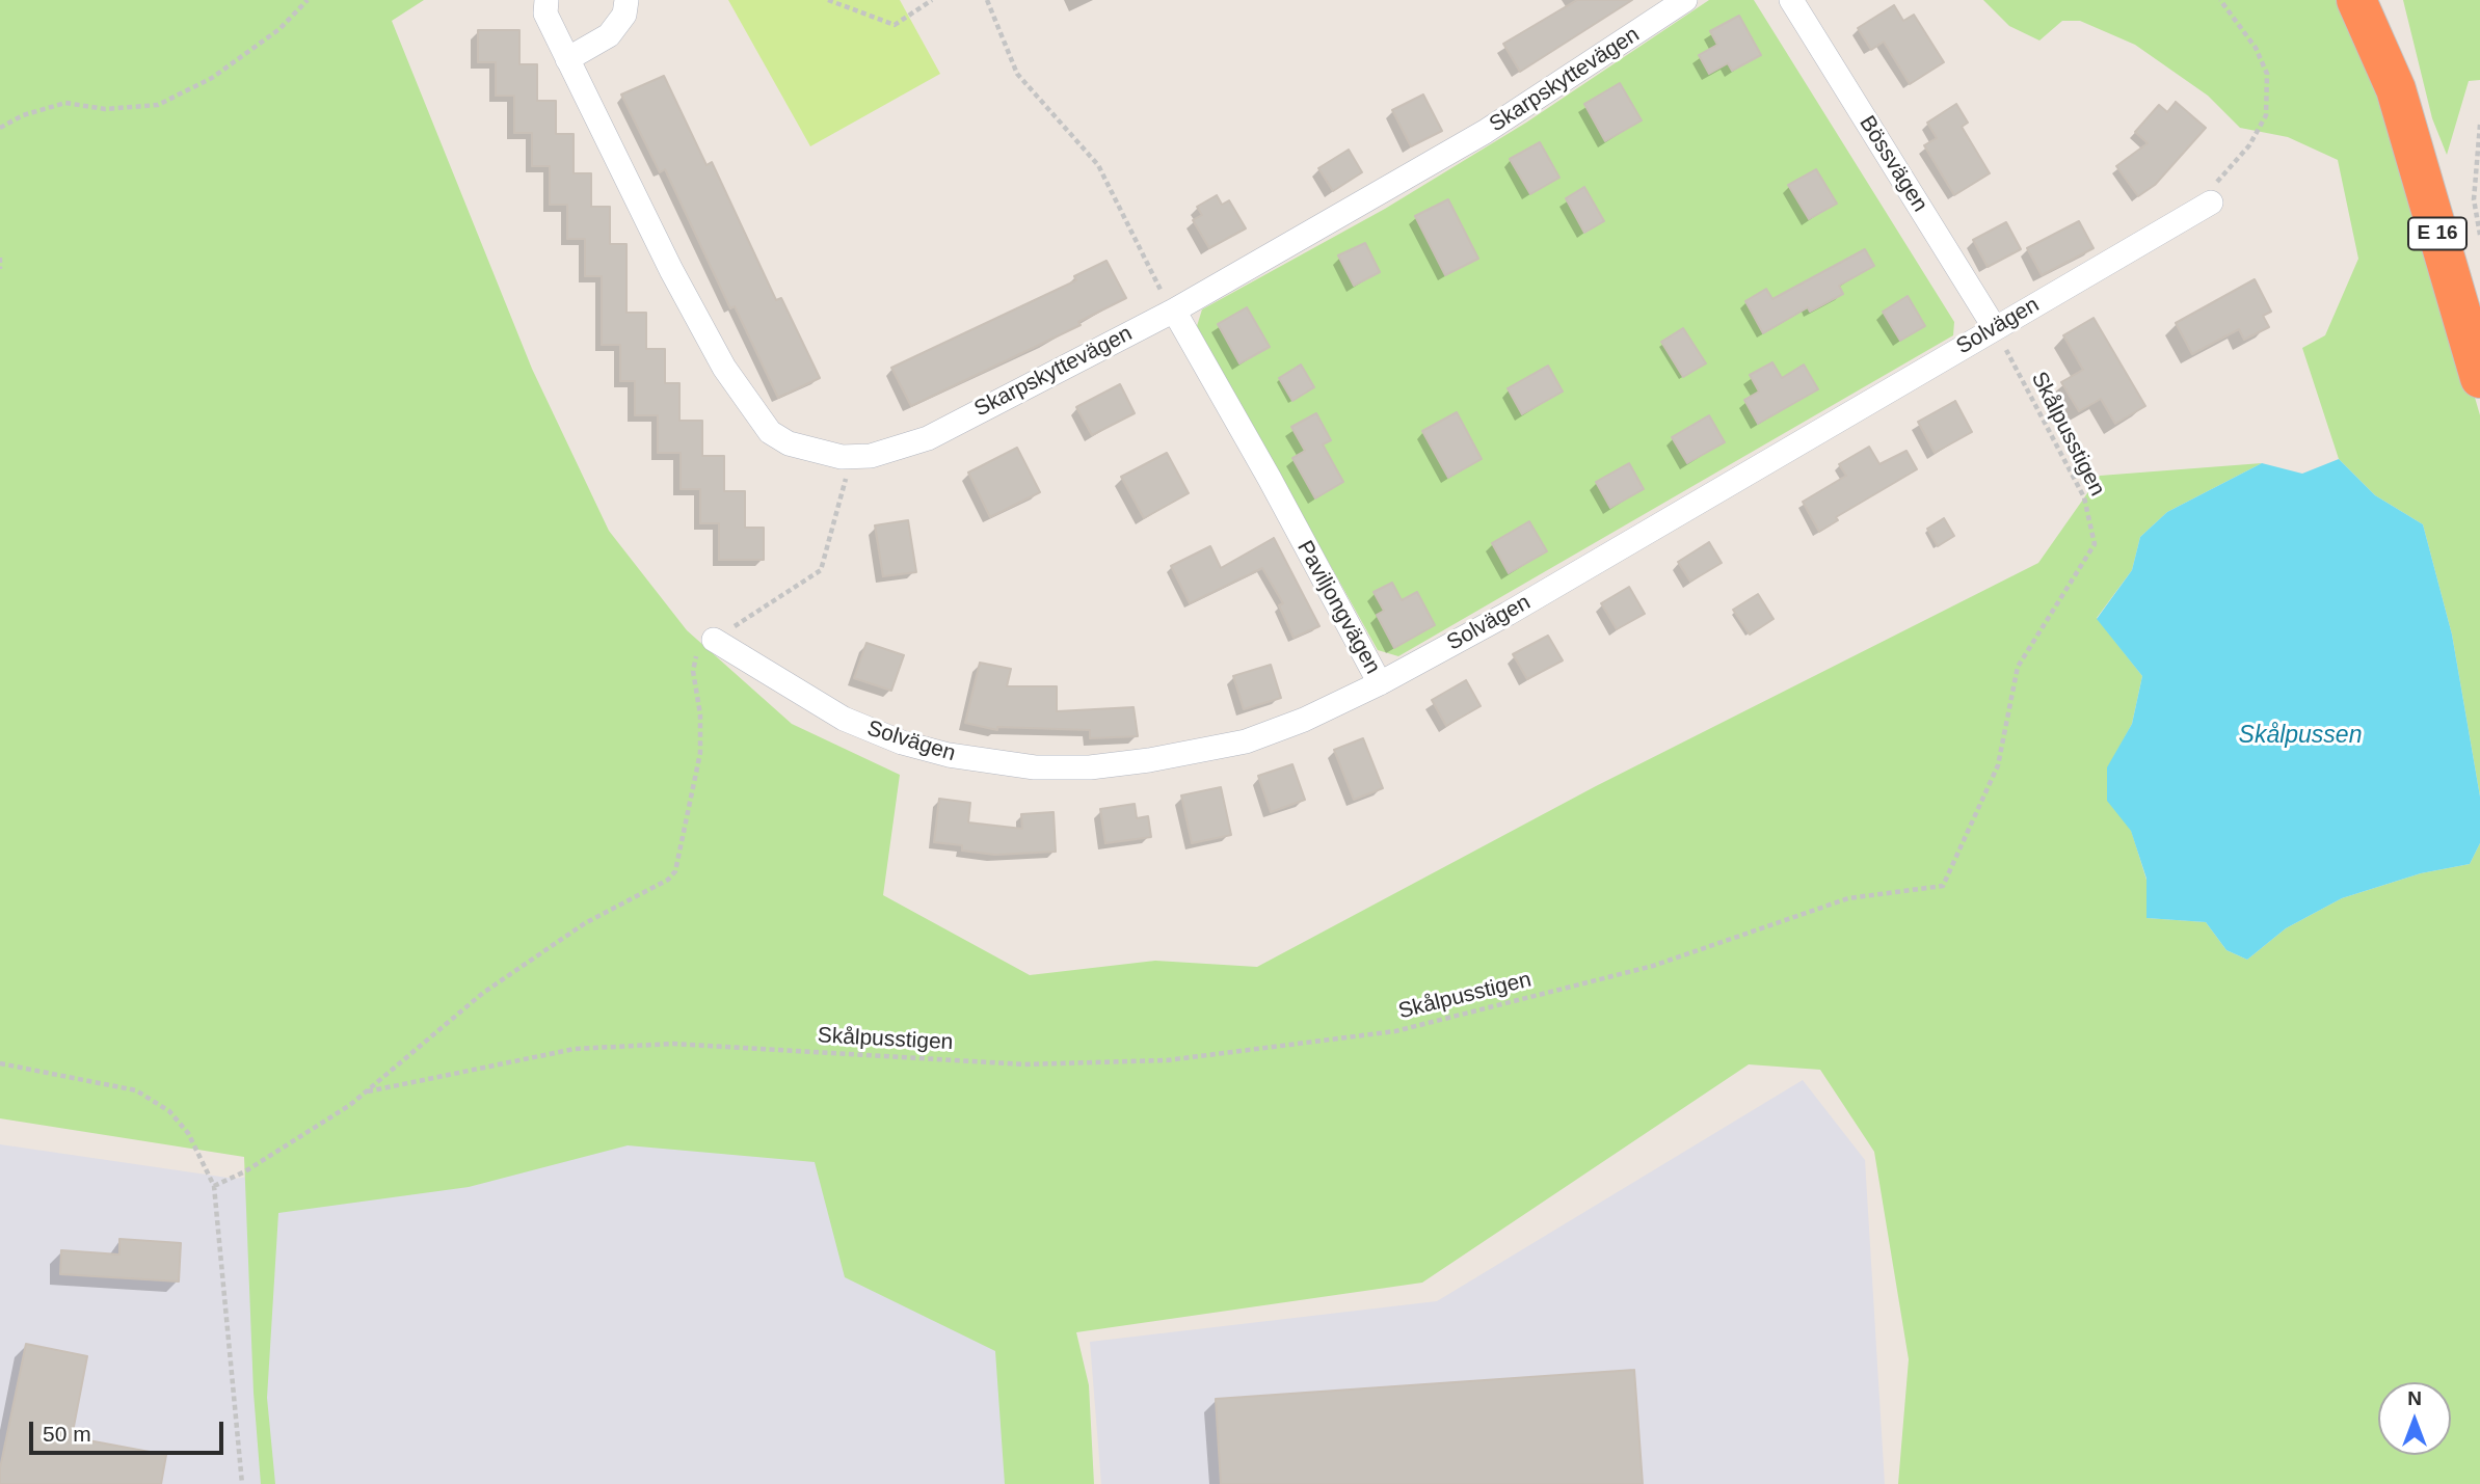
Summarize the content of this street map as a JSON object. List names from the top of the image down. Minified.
{"streets":{"highway":["E 16"],"street":["Skarpskyttevägen","Bössvägen","Solvägen","Paviljongvägen"],"path":["Skålpusstigen"]},"crossings":[["Skarpskyttevägen","Paviljongvägen"],["Bössvägen","Solvägen"],["Bössvägen","Skålpusstigen"],["Solvägen","Skålpusstigen"],["Solvägen","Paviljongvägen"]],"water":["Skålpussen"],"scale_bar":"50 m","north":"top"}
